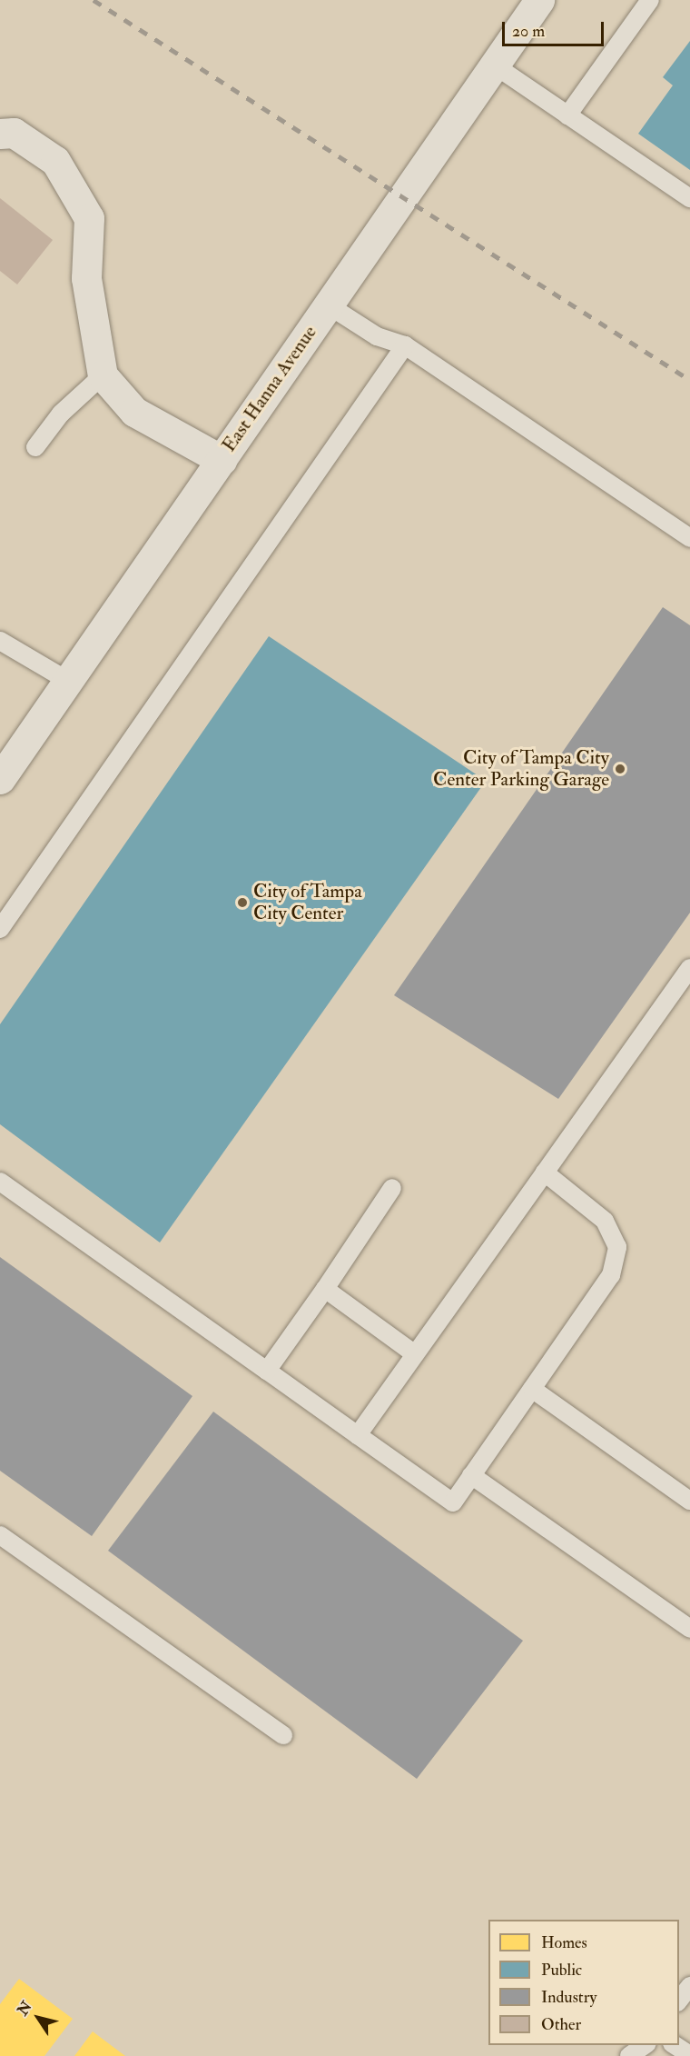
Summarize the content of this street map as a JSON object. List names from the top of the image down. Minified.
{"streets":{"street":["East Hanna Avenue"]},"places":["City of Tampa City Center Parking Garage","City of Tampa City Center"],"legend":["Homes","Public","Industry","Other"],"scale_bar":"20 m","north":"top left"}
